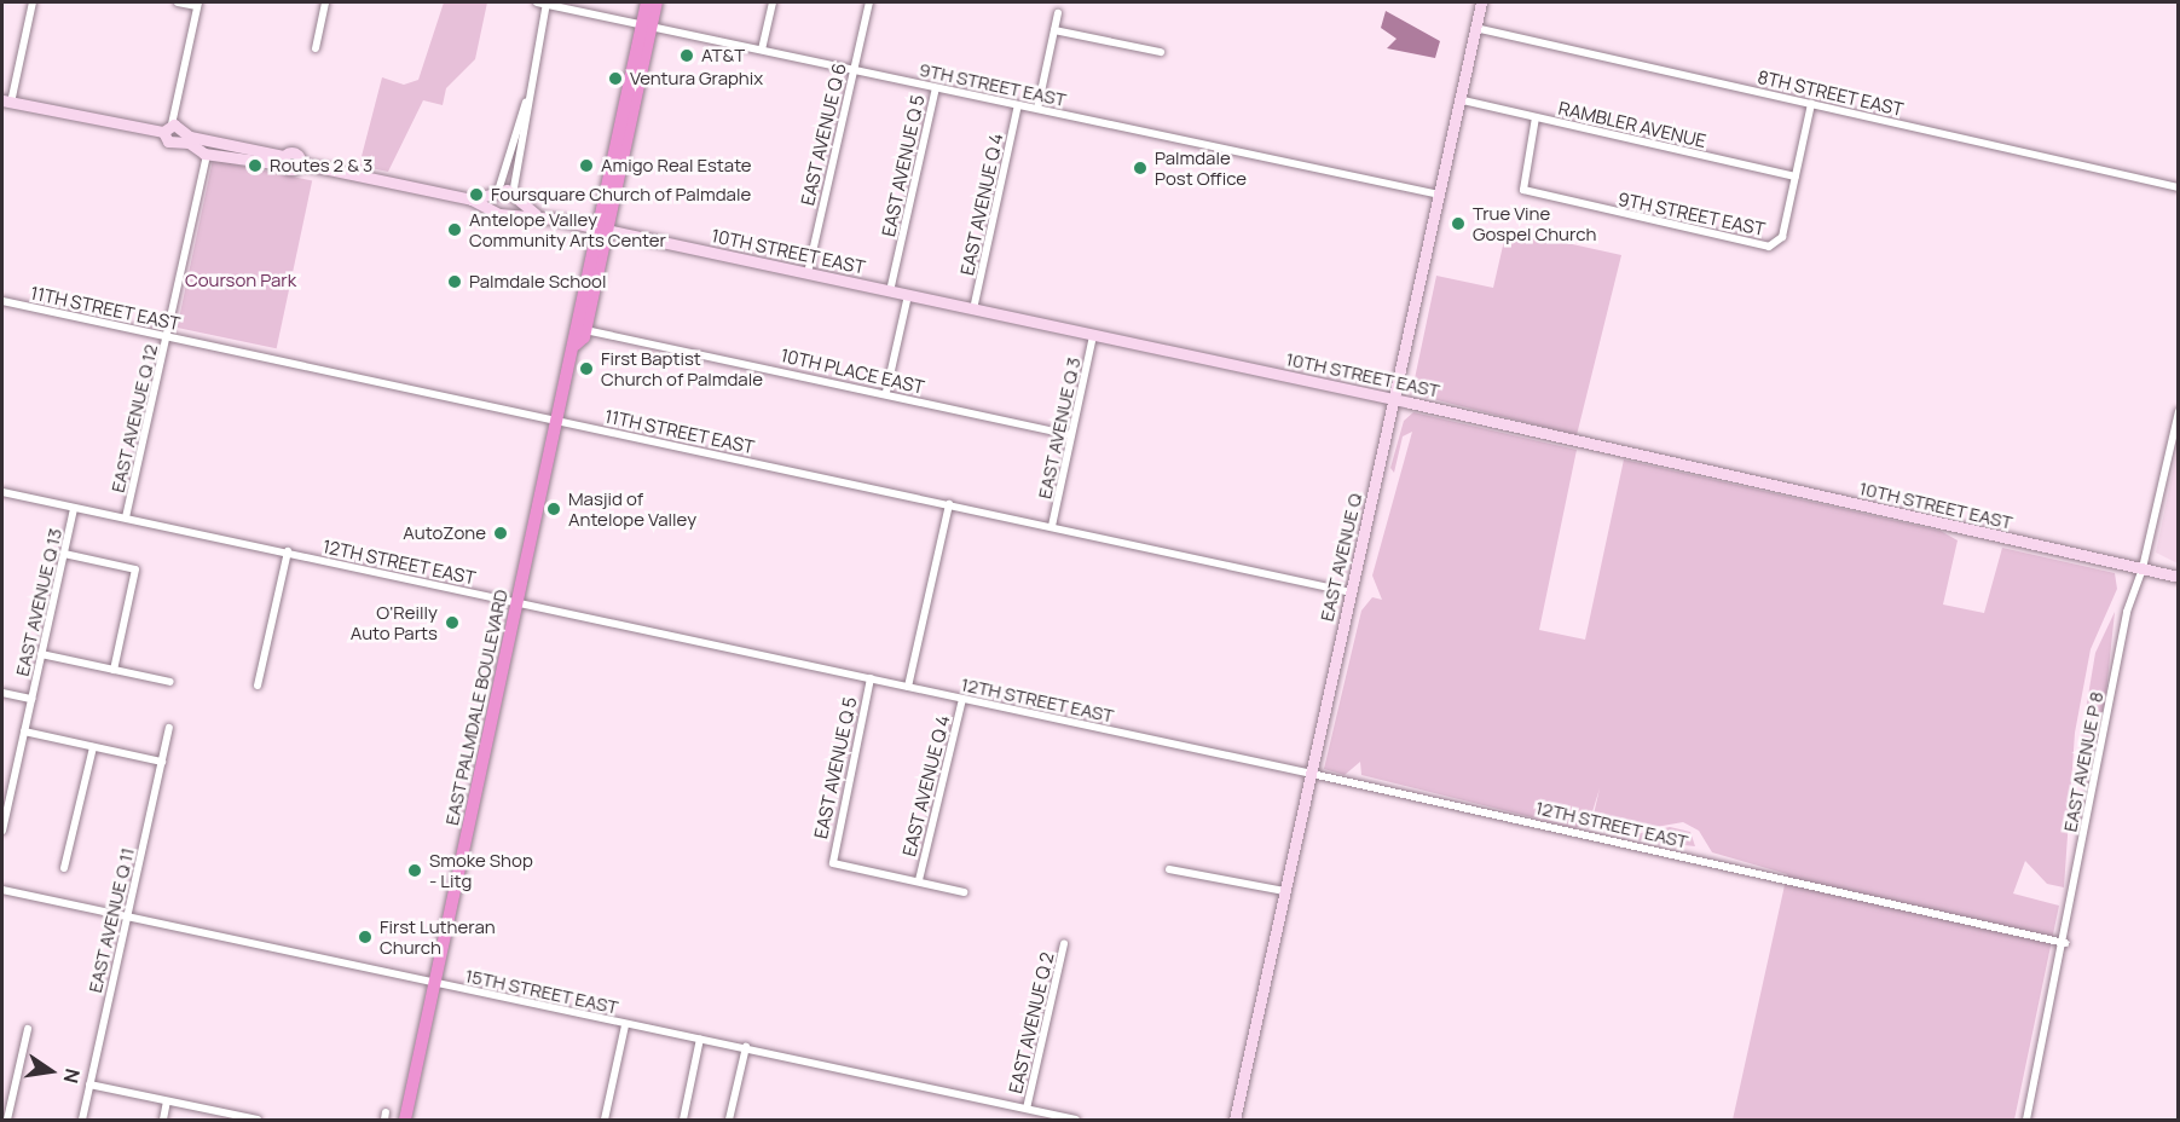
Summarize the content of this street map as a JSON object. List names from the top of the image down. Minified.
{"streets":{"highway":["EAST PALMDALE BOULEVARD"],"main road":["10TH STREET EAST","EAST AVENUE Q"],"street":["9TH STREET EAST","8TH STREET EAST","RAMBLER AVENUE","EAST AVENUE Q 6","EAST AVENUE Q 5","EAST AVENUE Q 4","11TH STREET EAST","10TH PLACE EAST","EAST AVENUE Q 12","EAST AVENUE Q 3","12TH STREET EAST","EAST AVENUE Q 13","EAST AVENUE P 8","EAST AVENUE Q 11","15TH STREET EAST","EAST AVENUE Q 2"]},"crossings":[["9TH STREET EAST","RAMBLER AVENUE"],["9TH STREET EAST","EAST AVENUE Q 6"],["9TH STREET EAST","EAST AVENUE Q 5"],["9TH STREET EAST","EAST AVENUE Q 4"],["9TH STREET EAST","EAST AVENUE Q"],["9TH STREET EAST","EAST PALMDALE BOULEVARD"],["8TH STREET EAST","EAST AVENUE Q"],["RAMBLER AVENUE","EAST AVENUE Q"],["EAST AVENUE Q 6","10TH STREET EAST"],["EAST AVENUE Q 5","EAST AVENUE Q 4"],["EAST AVENUE Q 5","10TH STREET EAST"],["EAST AVENUE Q 5","12TH STREET EAST"],["EAST AVENUE Q 4","10TH STREET EAST"],["EAST AVENUE Q 4","12TH STREET EAST"],["10TH STREET EAST","EAST AVENUE Q 3"],["10TH STREET EAST","EAST AVENUE Q"],["10TH STREET EAST","EAST PALMDALE BOULEVARD"],["10TH STREET EAST","EAST AVENUE P 8"],["11TH STREET EAST","EAST AVENUE Q 12"],["11TH STREET EAST","EAST AVENUE Q 3"],["11TH STREET EAST","EAST AVENUE Q"],["11TH STREET EAST","EAST PALMDALE BOULEVARD"],["10TH PLACE EAST","EAST AVENUE Q 3"],["10TH PLACE EAST","EAST PALMDALE BOULEVARD"],["EAST AVENUE Q 12","12TH STREET EAST"],["EAST AVENUE Q","12TH STREET EAST"],["12TH STREET EAST","EAST AVENUE Q 13"],["12TH STREET EAST","EAST PALMDALE BOULEVARD"],["12TH STREET EAST","EAST AVENUE P 8"],["EAST PALMDALE BOULEVARD","15TH STREET EAST"],["EAST AVENUE Q 11","15TH STREET EAST"],["15TH STREET EAST","EAST AVENUE Q 2"]],"parks":["Courson Park"],"places":["AT&T","Ventura Graphix","Routes 2 & 3","Amigo Real Estate","Palmdale Post Office","Foursquare Church of Palmdale","True Vine Gospel Church","Antelope Valley Community Arts Center","Palmdale School","First Baptist Church of Palmdale","Masjid of Antelope Valley","AutoZone","O'Reilly Auto Parts","Smoke Shop - Litg","First Lutheran Church"],"north":"right"}
